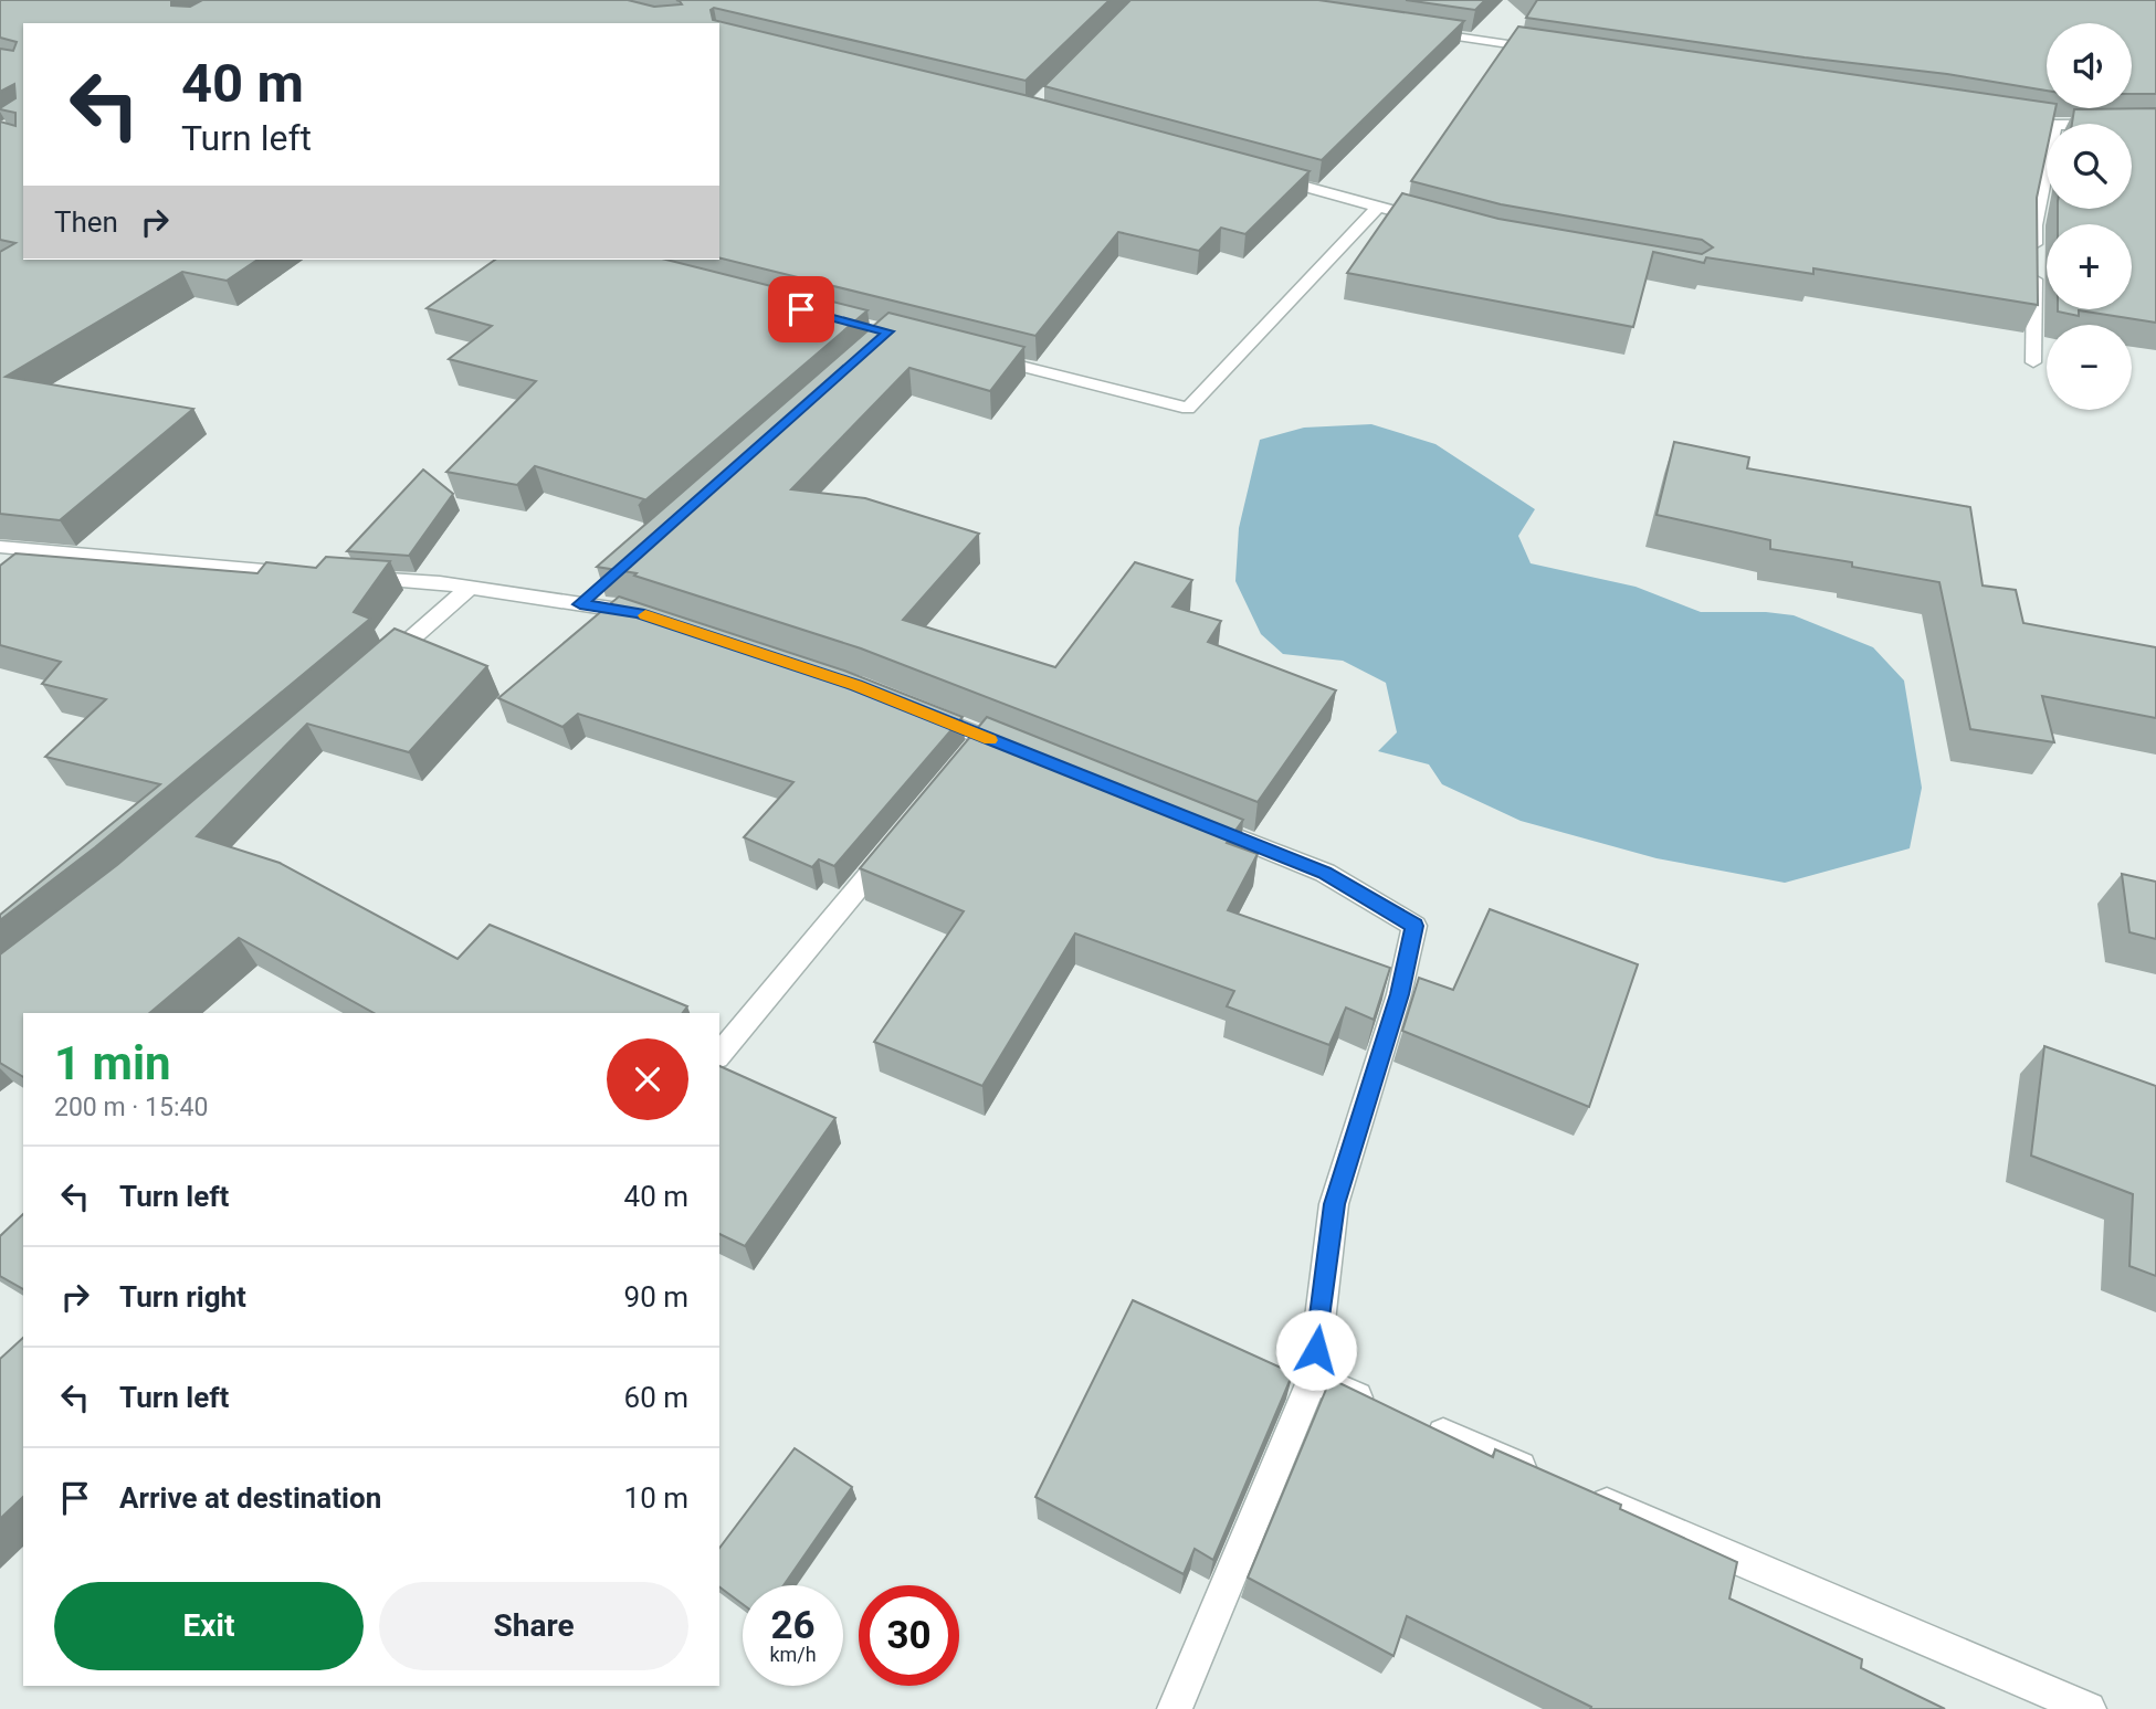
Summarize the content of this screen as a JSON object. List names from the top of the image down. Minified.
{"page":{"map_buttons":["+","−"],"turn":["40 m","Turn left"],"then":"Then","heading":["1 min","200 m · 15:40"],"list":[{"name":"Turn left","value":"40 m"},{"name":"Turn right","value":"90 m"},{"name":"Turn left","value":"60 m"},{"name":"Arrive at destination","value":"10 m"}],"buttons":["Exit","Share"],"speed":"26 km/h","limit":"30"}}
